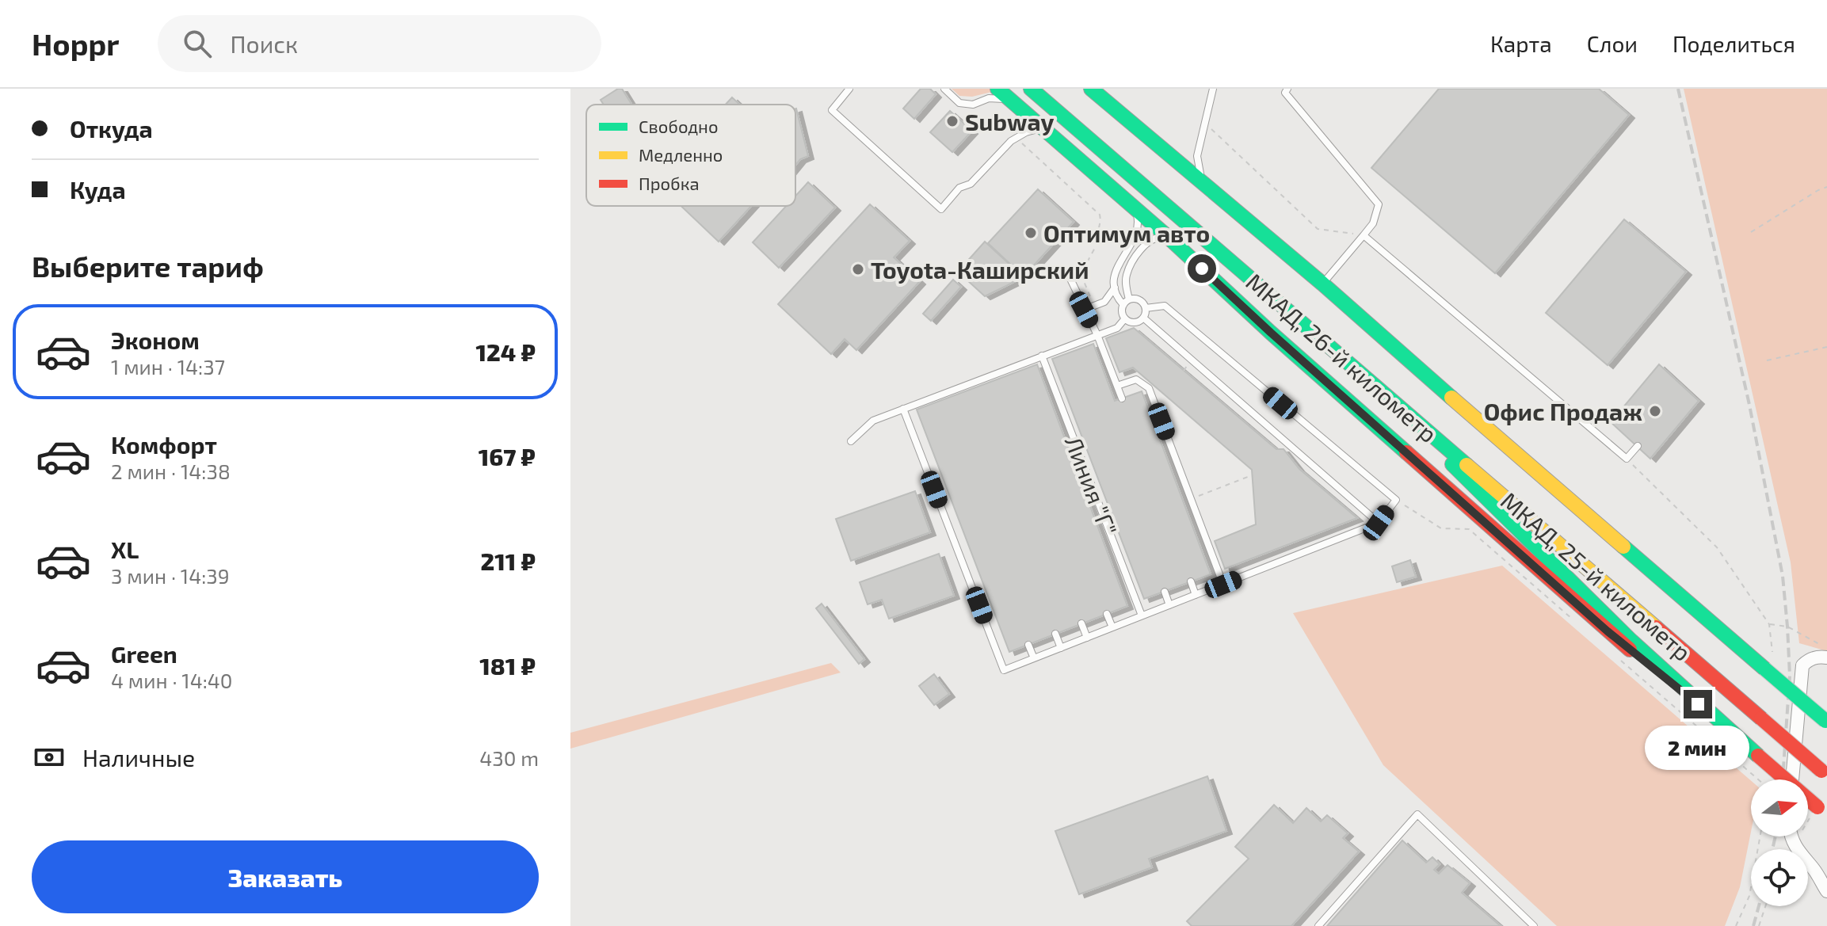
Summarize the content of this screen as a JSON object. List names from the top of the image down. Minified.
{"streets":{"main road":["МКАД, 26-й километр","МКАД, 25-й километр"],"lane":["Линия \"Г\""]},"crossings":[["МКАД, 26-й километр","МКАД, 25-й километр"]],"places":["Subway","Оптимум авто","Toyota-Каширский","Офис Продаж"],"legend":["Свободно","Медленно","Пробка"],"north":"right","page":{"header":"Hoppr","search":"Поиск","nav":["Карта","Слои","Поделиться"],"banner":["Откуда","Куда"],"heading":"Выберите тариф","list":[{"name":"Эконом","note":"1 мин · 14:37","value":"124 ₽"},{"name":"Комфорт","note":"2 мин · 14:38","value":"167 ₽"},{"name":"XL","note":"3 мин · 14:39","value":"211 ₽"},{"name":"Green","note":"4 мин · 14:40","value":"181 ₽"}],"pay":["Наличные","430 m"],"bubble":"2 мин","buttons":"Заказать"}}
